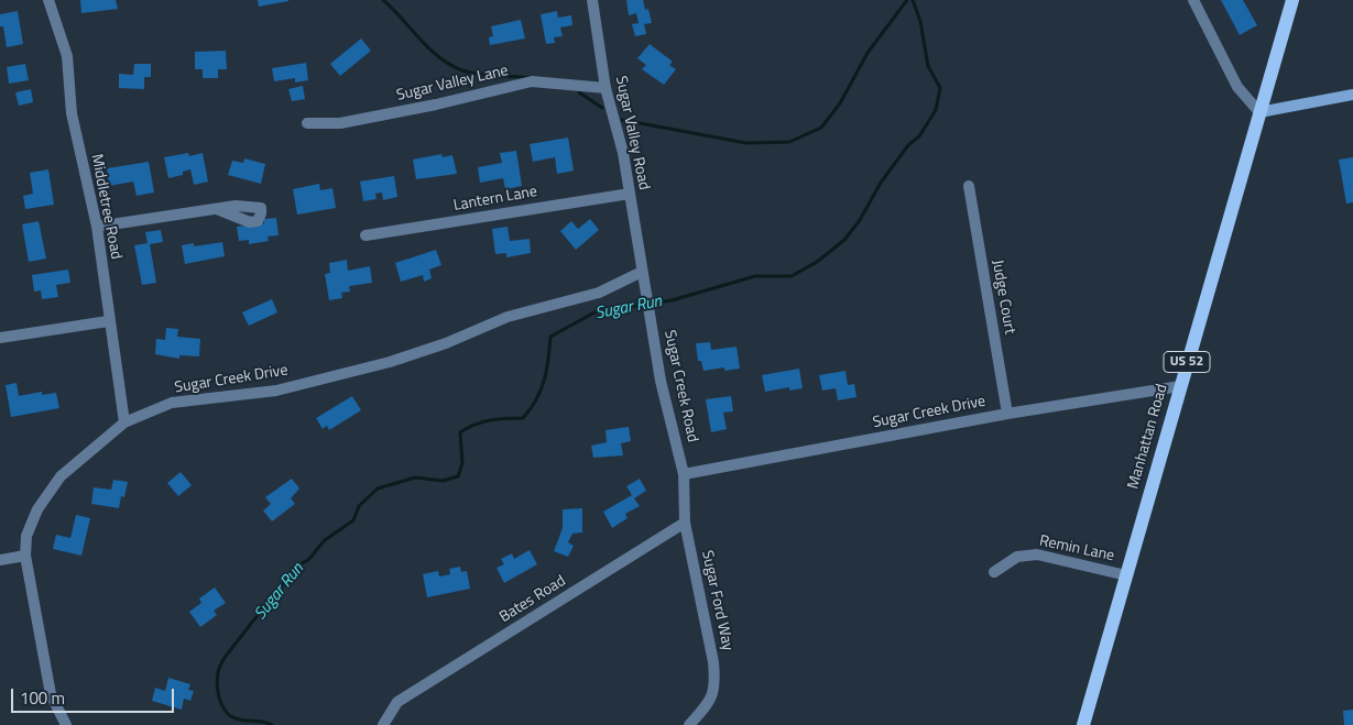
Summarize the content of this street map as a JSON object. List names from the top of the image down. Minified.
{"streets":{"main road":["US 52","Manhattan Road"],"street":["Sugar Valley Lane","Sugar Valley Road","Lantern Lane","Middletree Road","Judge Court","Sugar Creek Drive","Sugar Creek Road","Remin Lane","Bates Road","Sugar Ford Way"]},"crossings":[["Sugar Valley Lane","Sugar Valley Road"],["Sugar Valley Road","Lantern Lane"],["Sugar Valley Road","Sugar Creek Drive"],["Sugar Valley Road","Sugar Creek Road"],["Middletree Road","Sugar Creek Drive"],["Judge Court","Sugar Creek Drive"],["Sugar Creek Drive","Sugar Creek Road"],["Sugar Creek Drive","Manhattan Road"],["Sugar Creek Drive","Sugar Ford Way"],["Sugar Creek Road","Sugar Ford Way"],["Manhattan Road","Remin Lane"],["Bates Road","Sugar Ford Way"]],"water":["Sugar Run"],"scale_bar":"100 m"}
